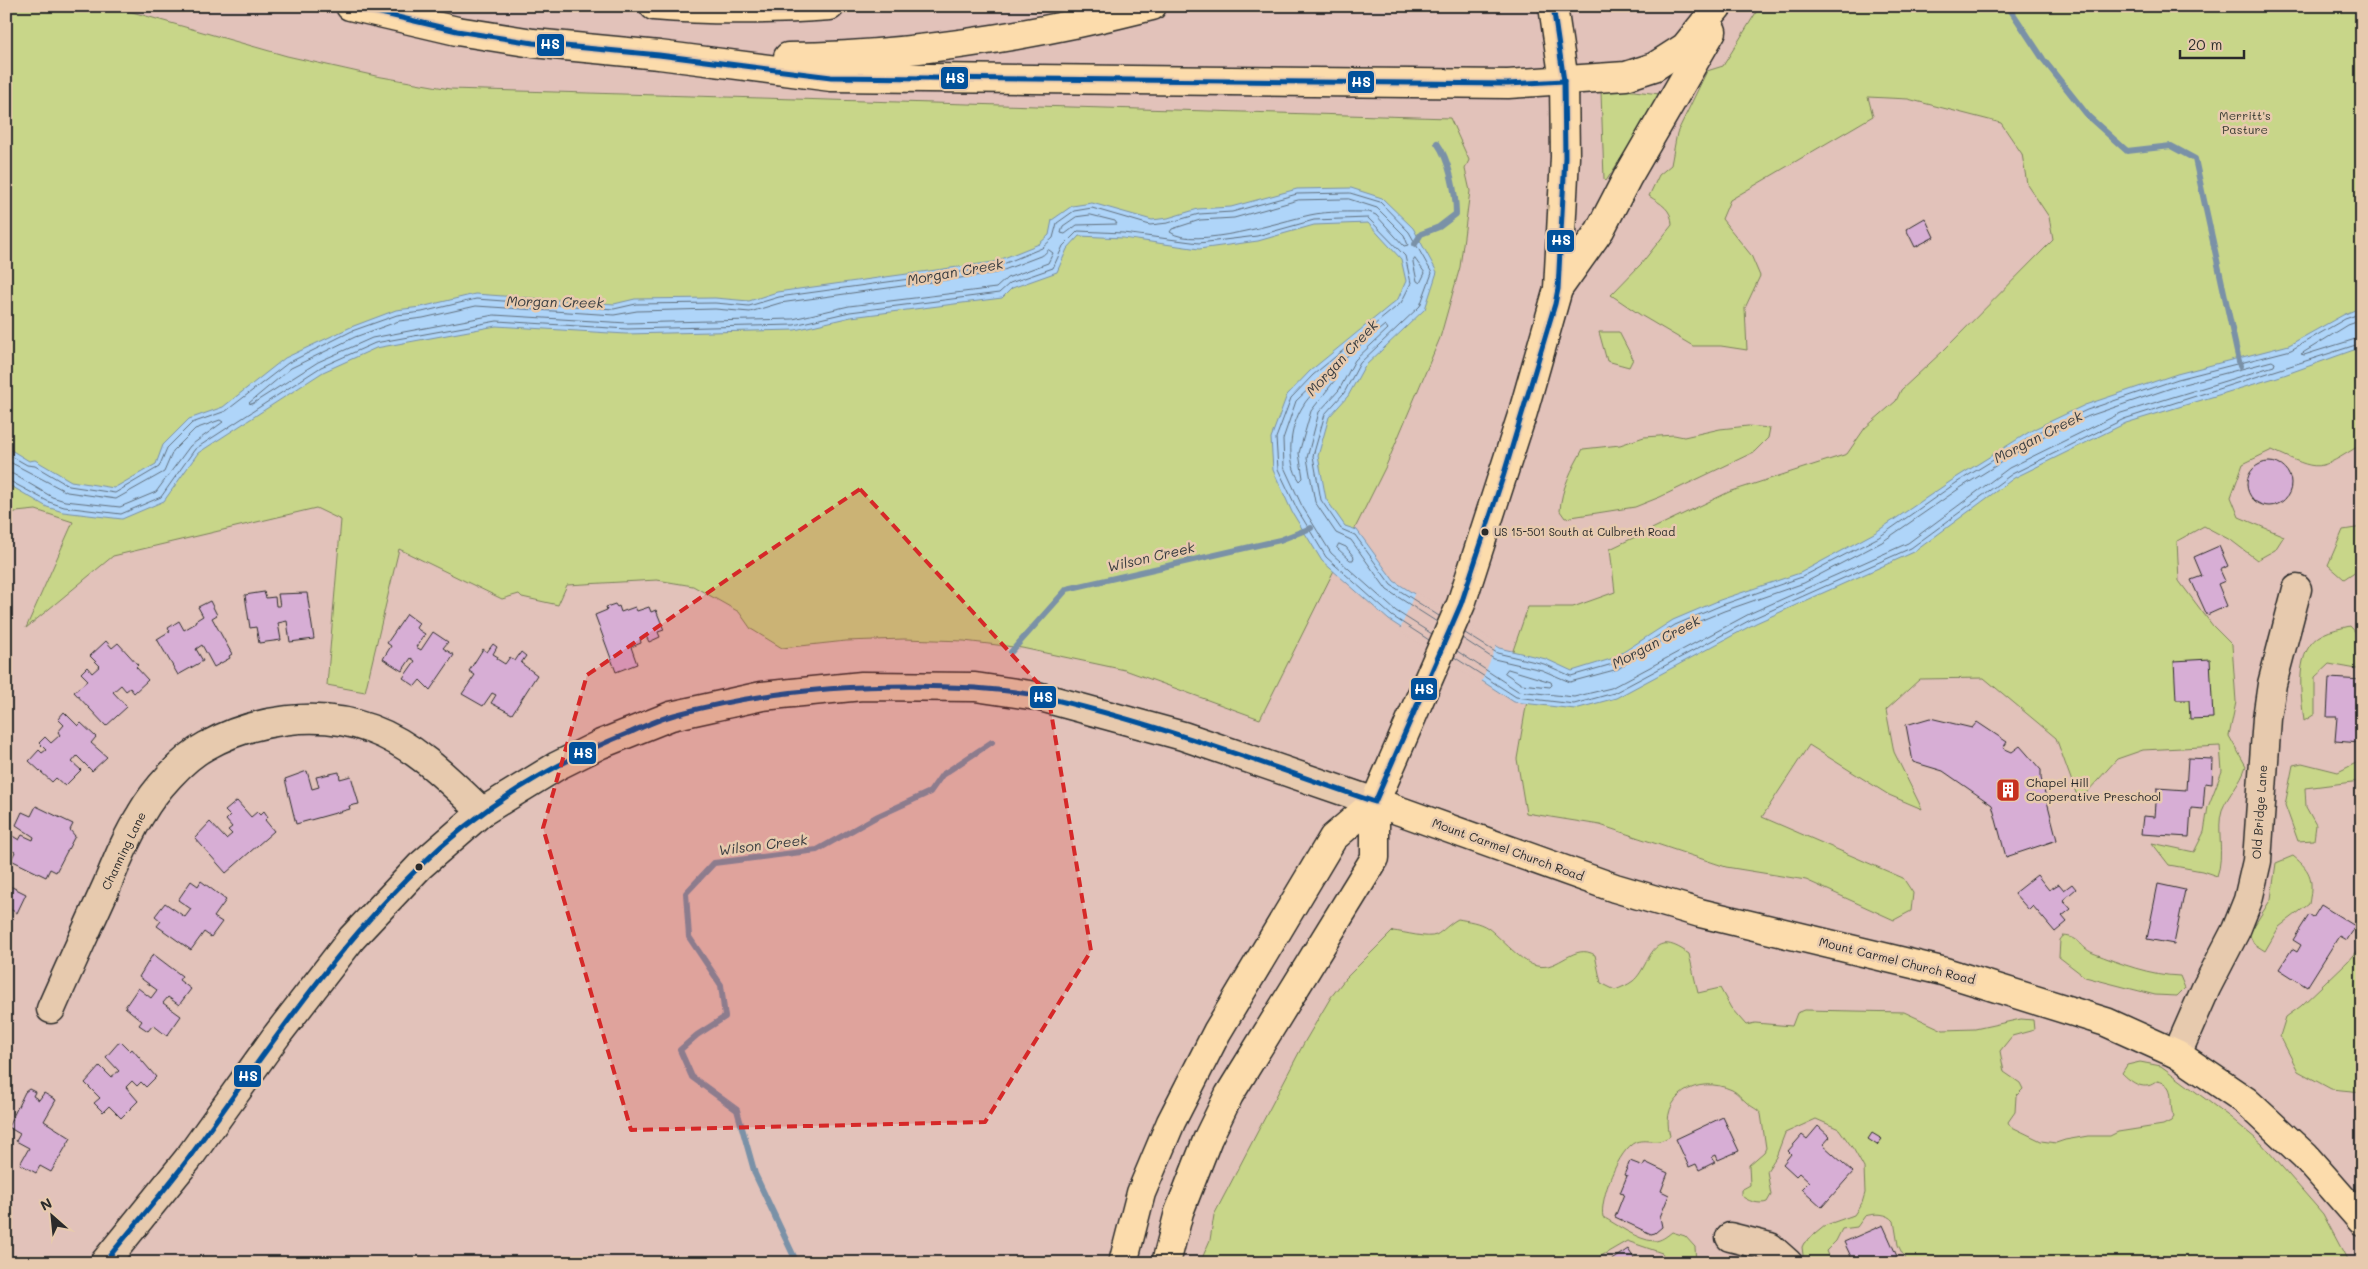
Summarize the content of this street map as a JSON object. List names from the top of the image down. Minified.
{"streets":{"main road":["Mount Carmel Church Road"],"street":["Old Bridge Lane","Channing Lane"]},"crossings":[["Old Bridge Lane","Mount Carmel Church Road"]],"water":["Morgan Creek","Wilson Creek"],"parks":["Merritt's Pasture"],"places":{"other":["US 15-501 South at Culbreth Road"],"building":["Chapel Hill Cooperative Preschool"]},"lines":["transit line HS"],"scale_bar":"20 m","north":"top left"}
